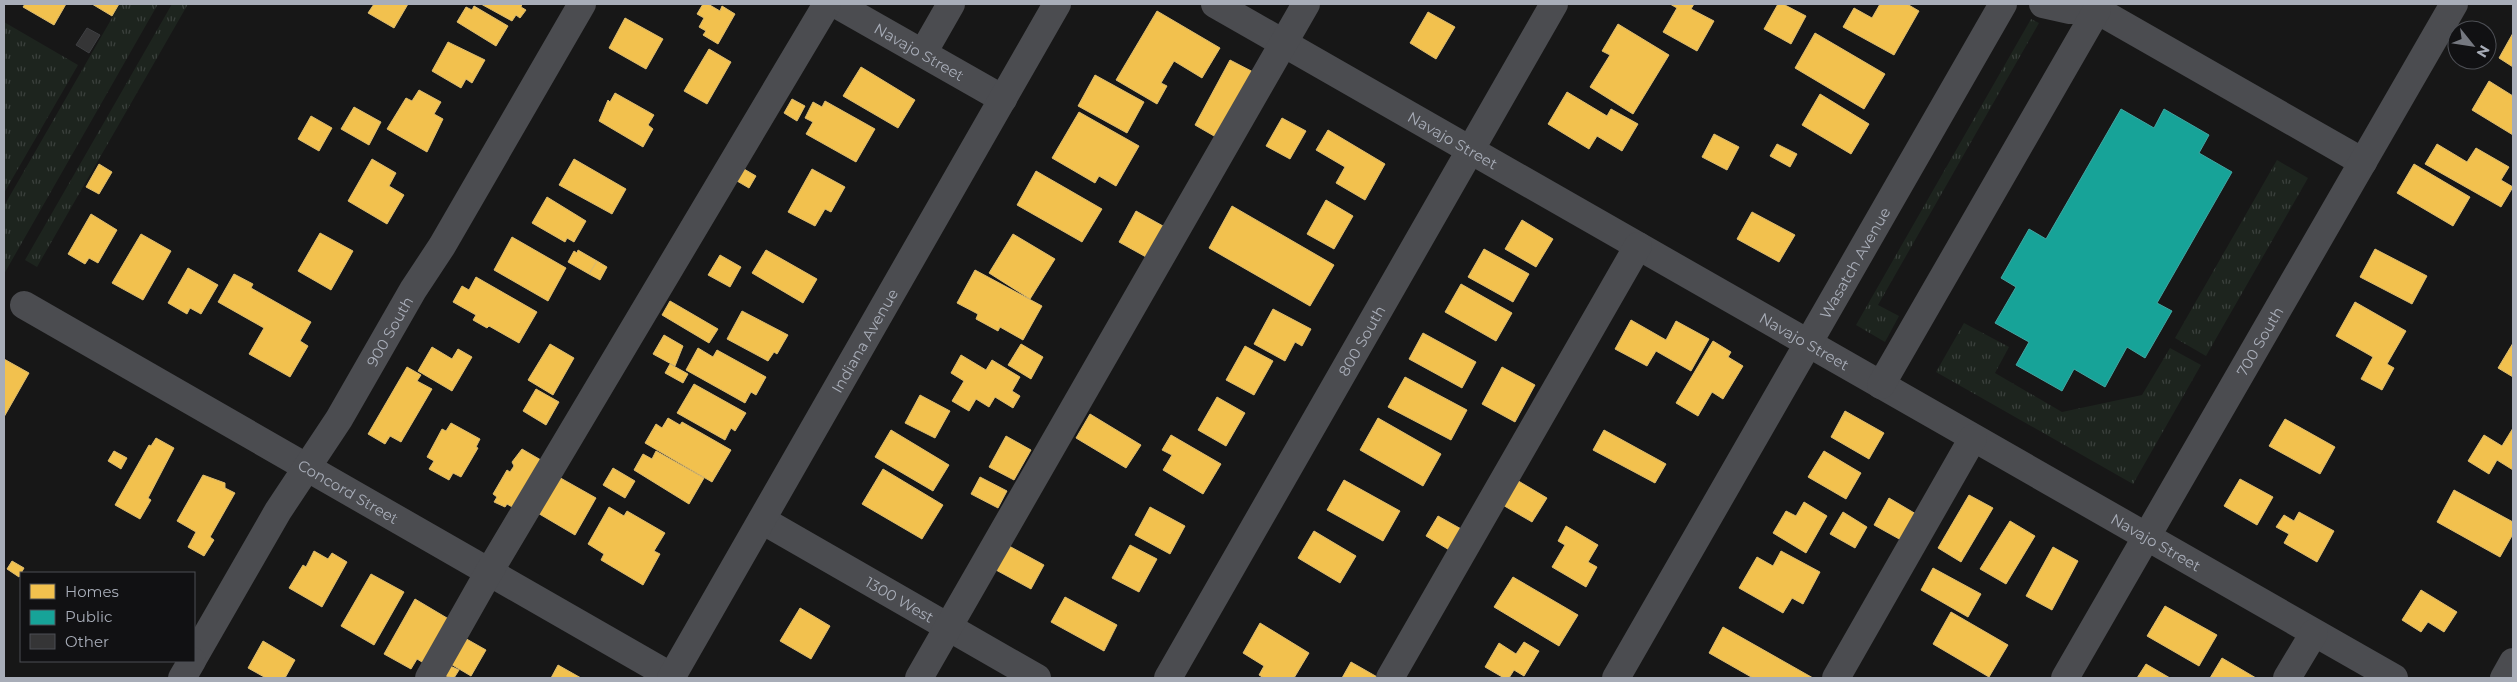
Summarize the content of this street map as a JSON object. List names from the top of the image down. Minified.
{"streets":{"street":["Navajo Street","Wasatch Avenue","900 South","Indiana Avenue","800 South","700 South","Concord Street","1300 West"]},"crossings":[["Navajo Street","Wasatch Avenue"],["Navajo Street","Indiana Avenue"],["Navajo Street","800 South"],["Navajo Street","700 South"],["900 South","Concord Street"],["Indiana Avenue","Concord Street"],["Indiana Avenue","1300 West"]],"legend":["Homes","Public","Other"],"north":"bottom right"}
